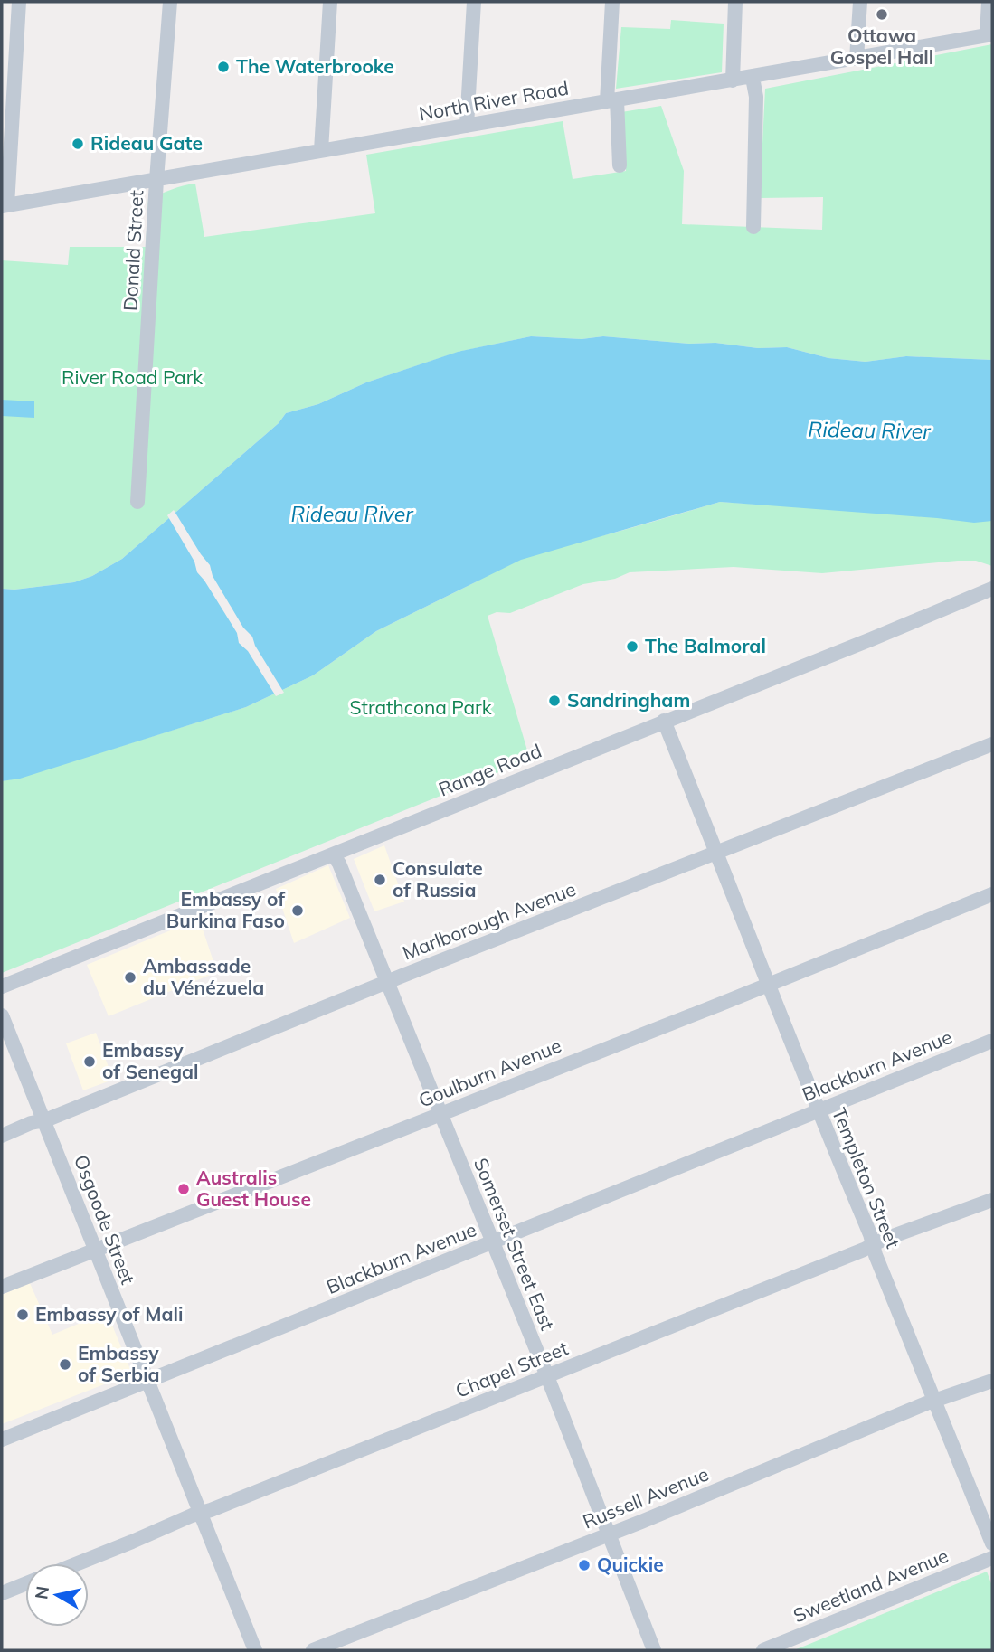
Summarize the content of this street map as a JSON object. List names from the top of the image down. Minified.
{"streets":{"street":["North River Road","Donald Street","Range Road","Marlborough Avenue","Blackburn Avenue","Goulburn Avenue","Templeton Street","Osgoode Street","Somerset Street East","Chapel Street","Russell Avenue","Sweetland Avenue"]},"crossings":[["North River Road","Donald Street"],["Range Road","Templeton Street"],["Range Road","Somerset Street East"],["Marlborough Avenue","Templeton Street"],["Marlborough Avenue","Osgoode Street"],["Marlborough Avenue","Somerset Street East"],["Blackburn Avenue","Templeton Street"],["Blackburn Avenue","Osgoode Street"],["Blackburn Avenue","Somerset Street East"],["Goulburn Avenue","Templeton Street"],["Goulburn Avenue","Osgoode Street"],["Goulburn Avenue","Somerset Street East"],["Templeton Street","Chapel Street"],["Templeton Street","Russell Avenue"],["Osgoode Street","Chapel Street"],["Somerset Street East","Chapel Street"],["Somerset Street East","Russell Avenue"]],"water":["Rideau River"],"parks":["River Road Park","Strathcona Park"],"places":["Ottawa Gospel Hall","The Waterbrooke","Rideau Gate","The Balmoral","Sandringham","Consulate of Russia","Embassy of Burkina Faso","Ambassade du Vénézuela","Embassy of Senegal","Australis Guest House","Embassy of Mali","Embassy of Serbia","Quickie"],"north":"left"}
